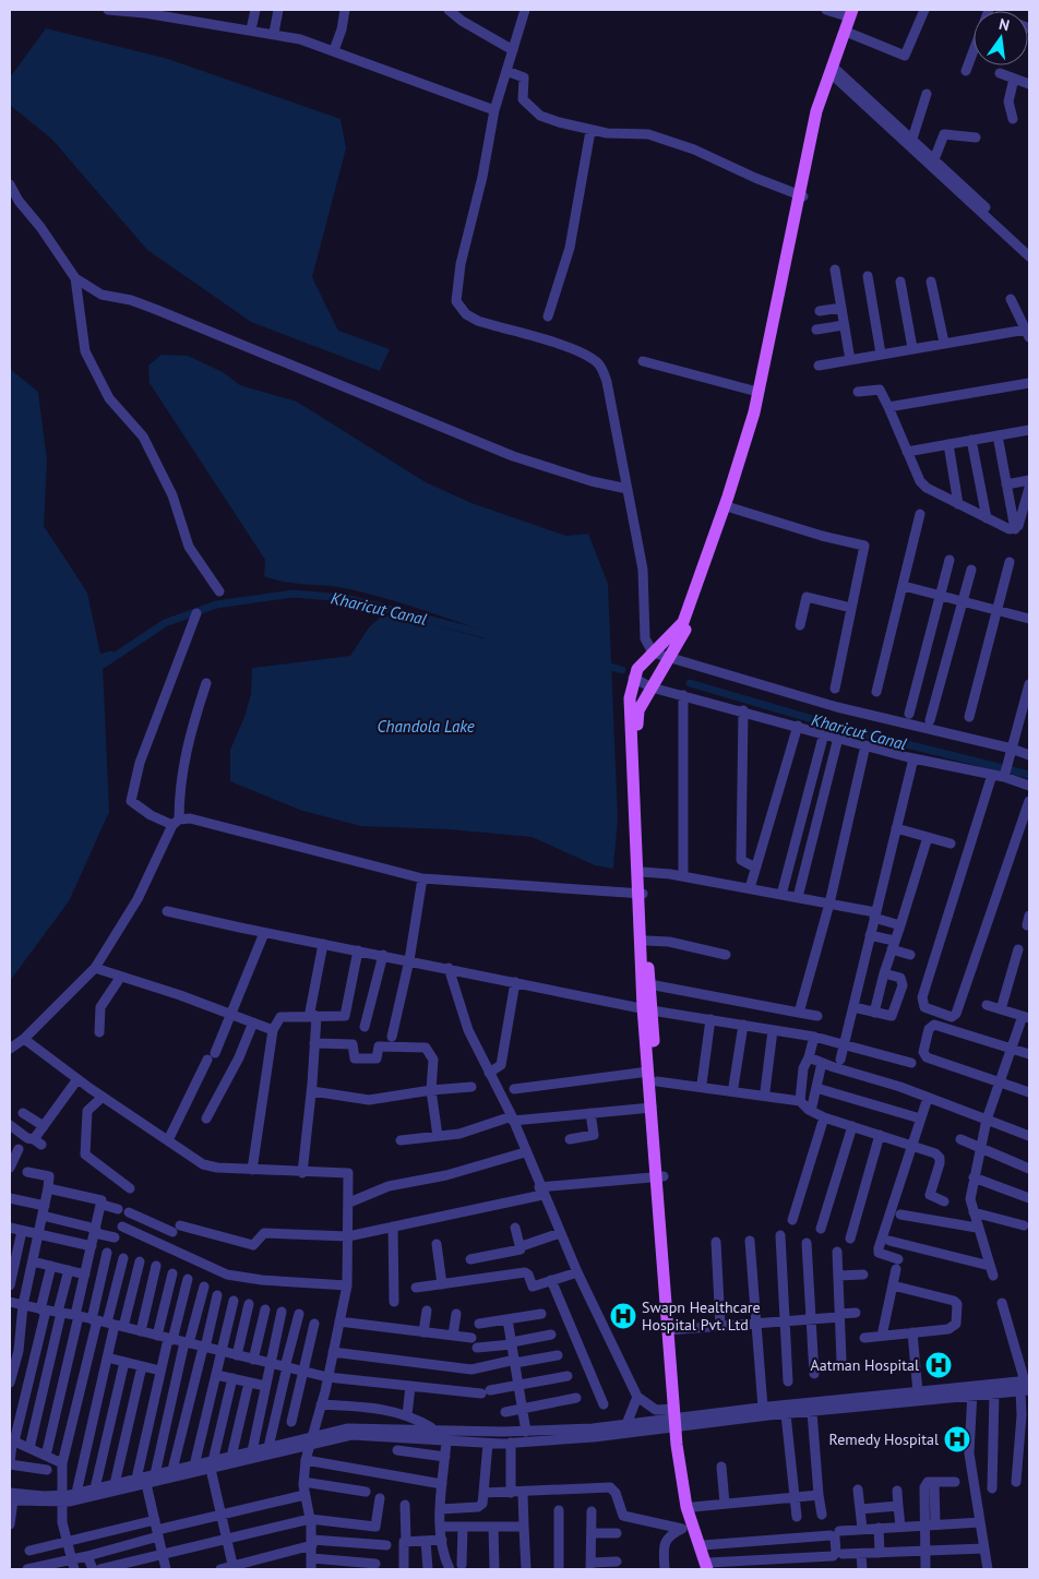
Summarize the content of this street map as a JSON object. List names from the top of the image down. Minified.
{"water":["Kharicut Canal","Chandola Lake"],"places":{"hospital":["Swapn Healthcare Hospital Pvt. Ltd","Aatman Hospital","Remedy Hospital"]},"north":"top"}
